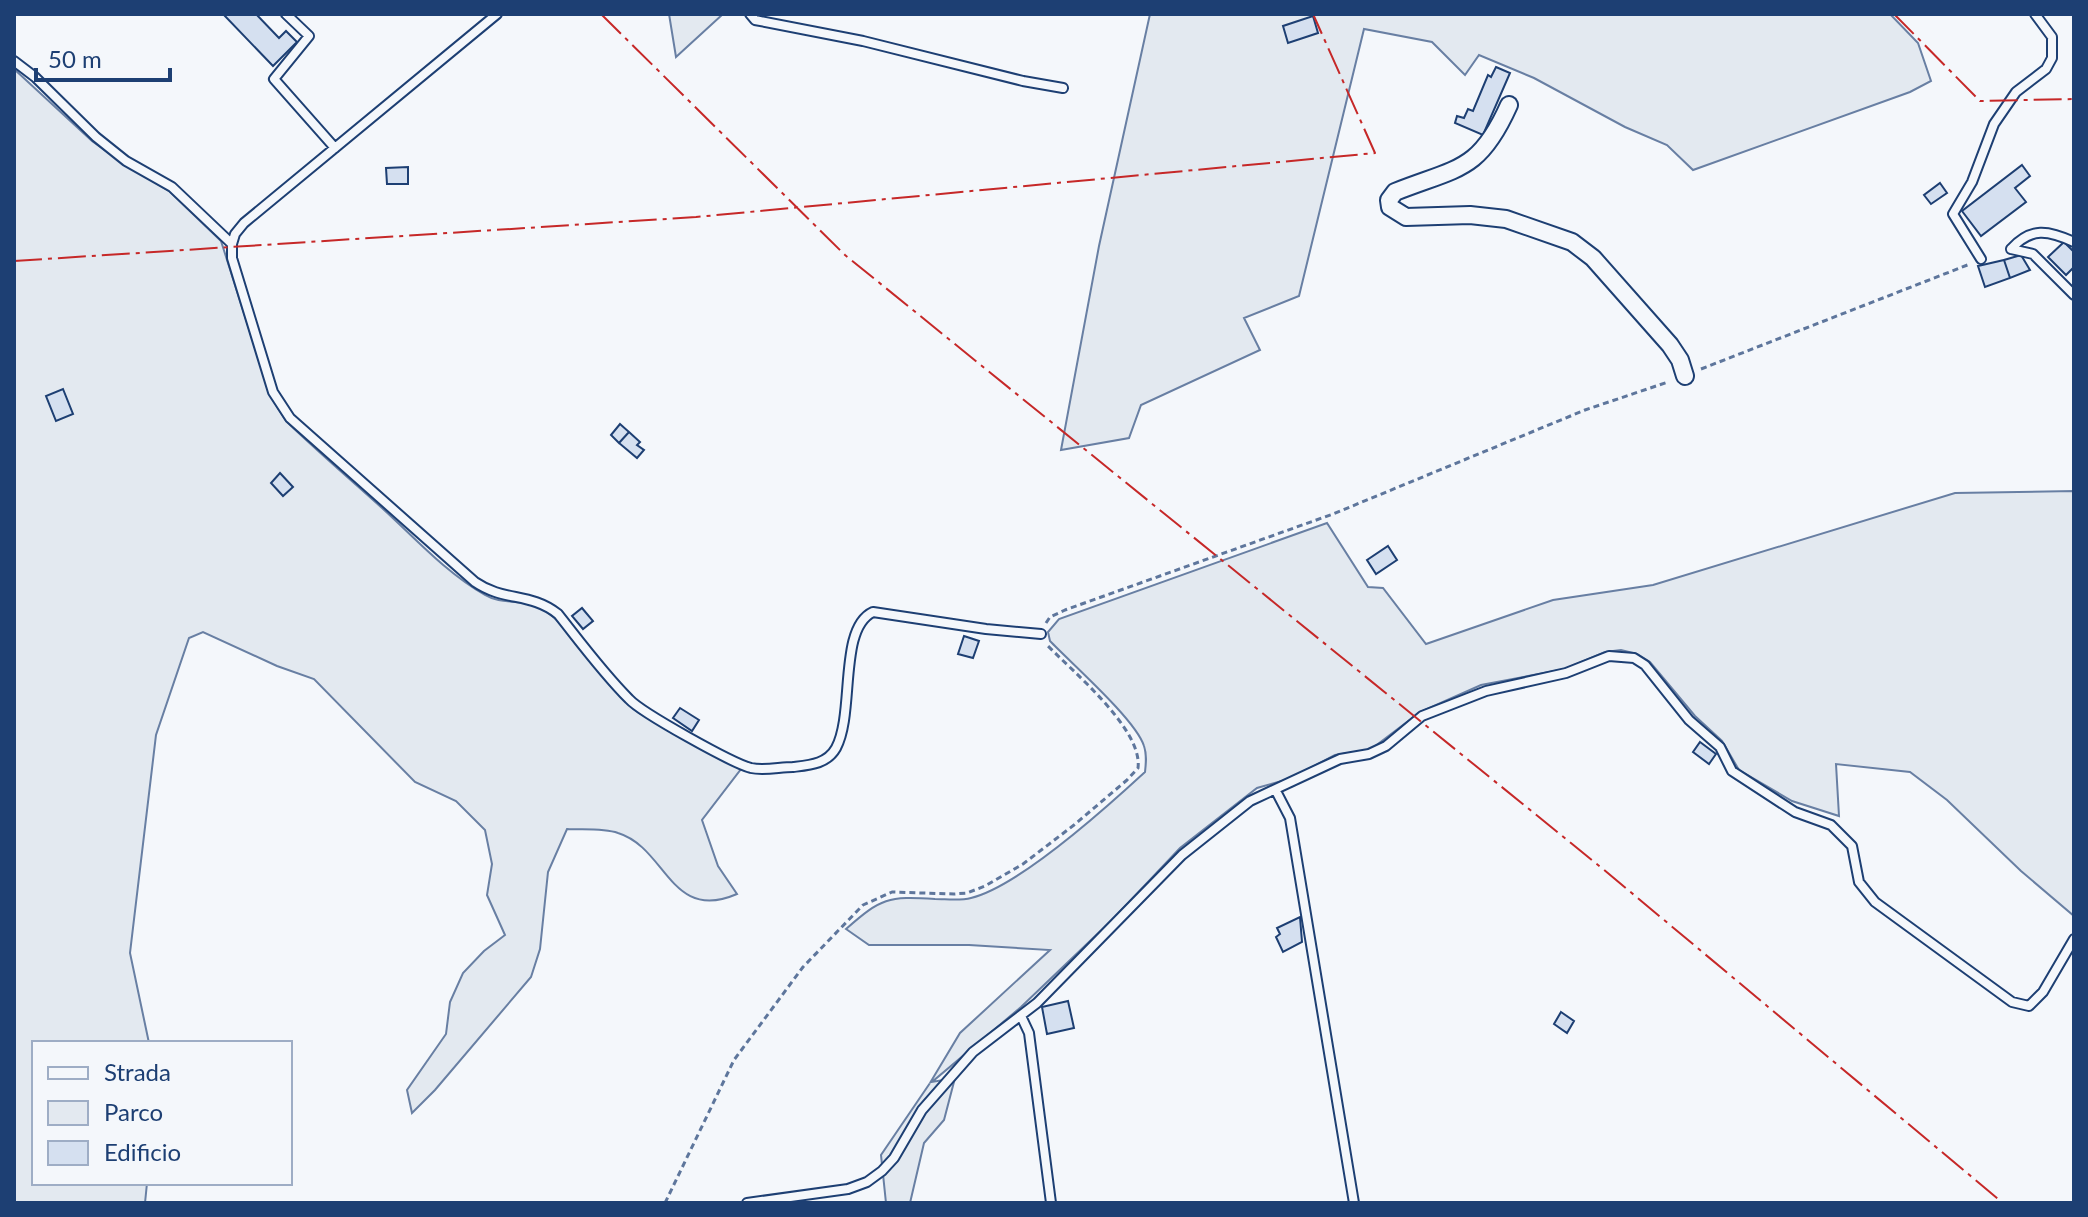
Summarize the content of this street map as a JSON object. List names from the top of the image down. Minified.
{"legend":["Strada","Parco","Edificio"],"scale_bar":"50 m"}
